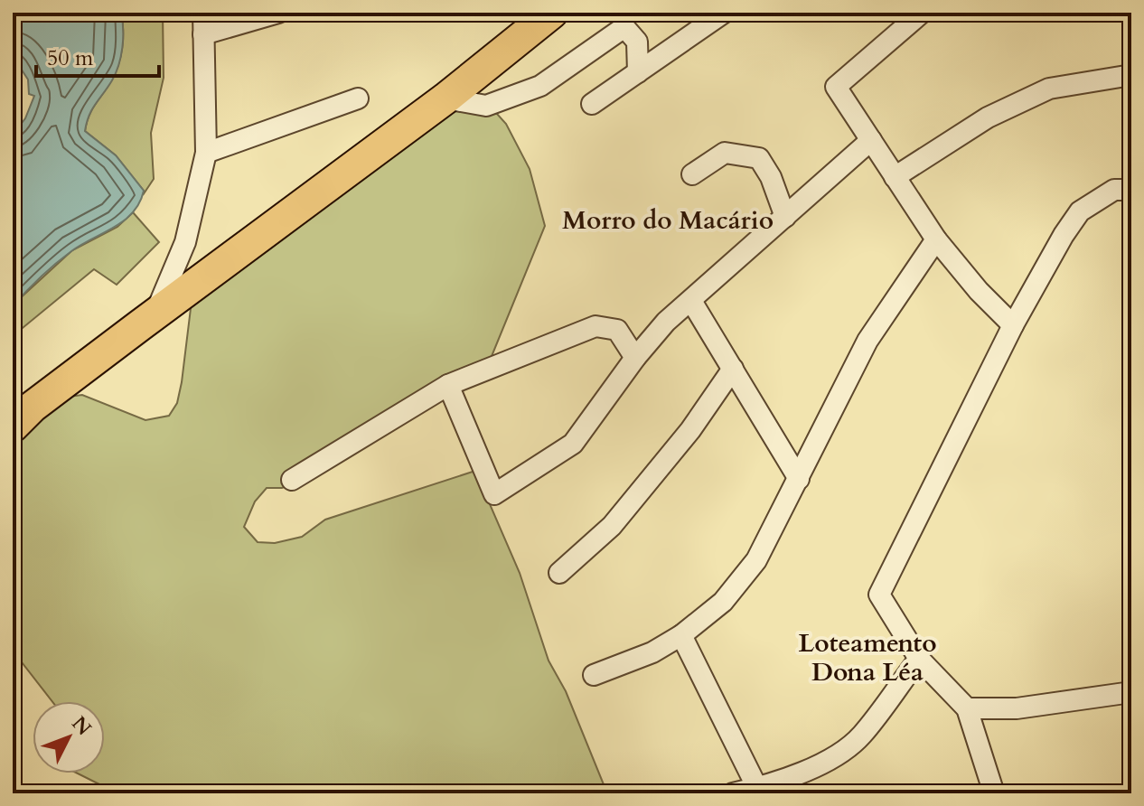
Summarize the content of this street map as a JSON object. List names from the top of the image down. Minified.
{"districts":["Morro do Macário","Loteamento Dona Léa"],"scale_bar":"50 m","north":"top right"}
